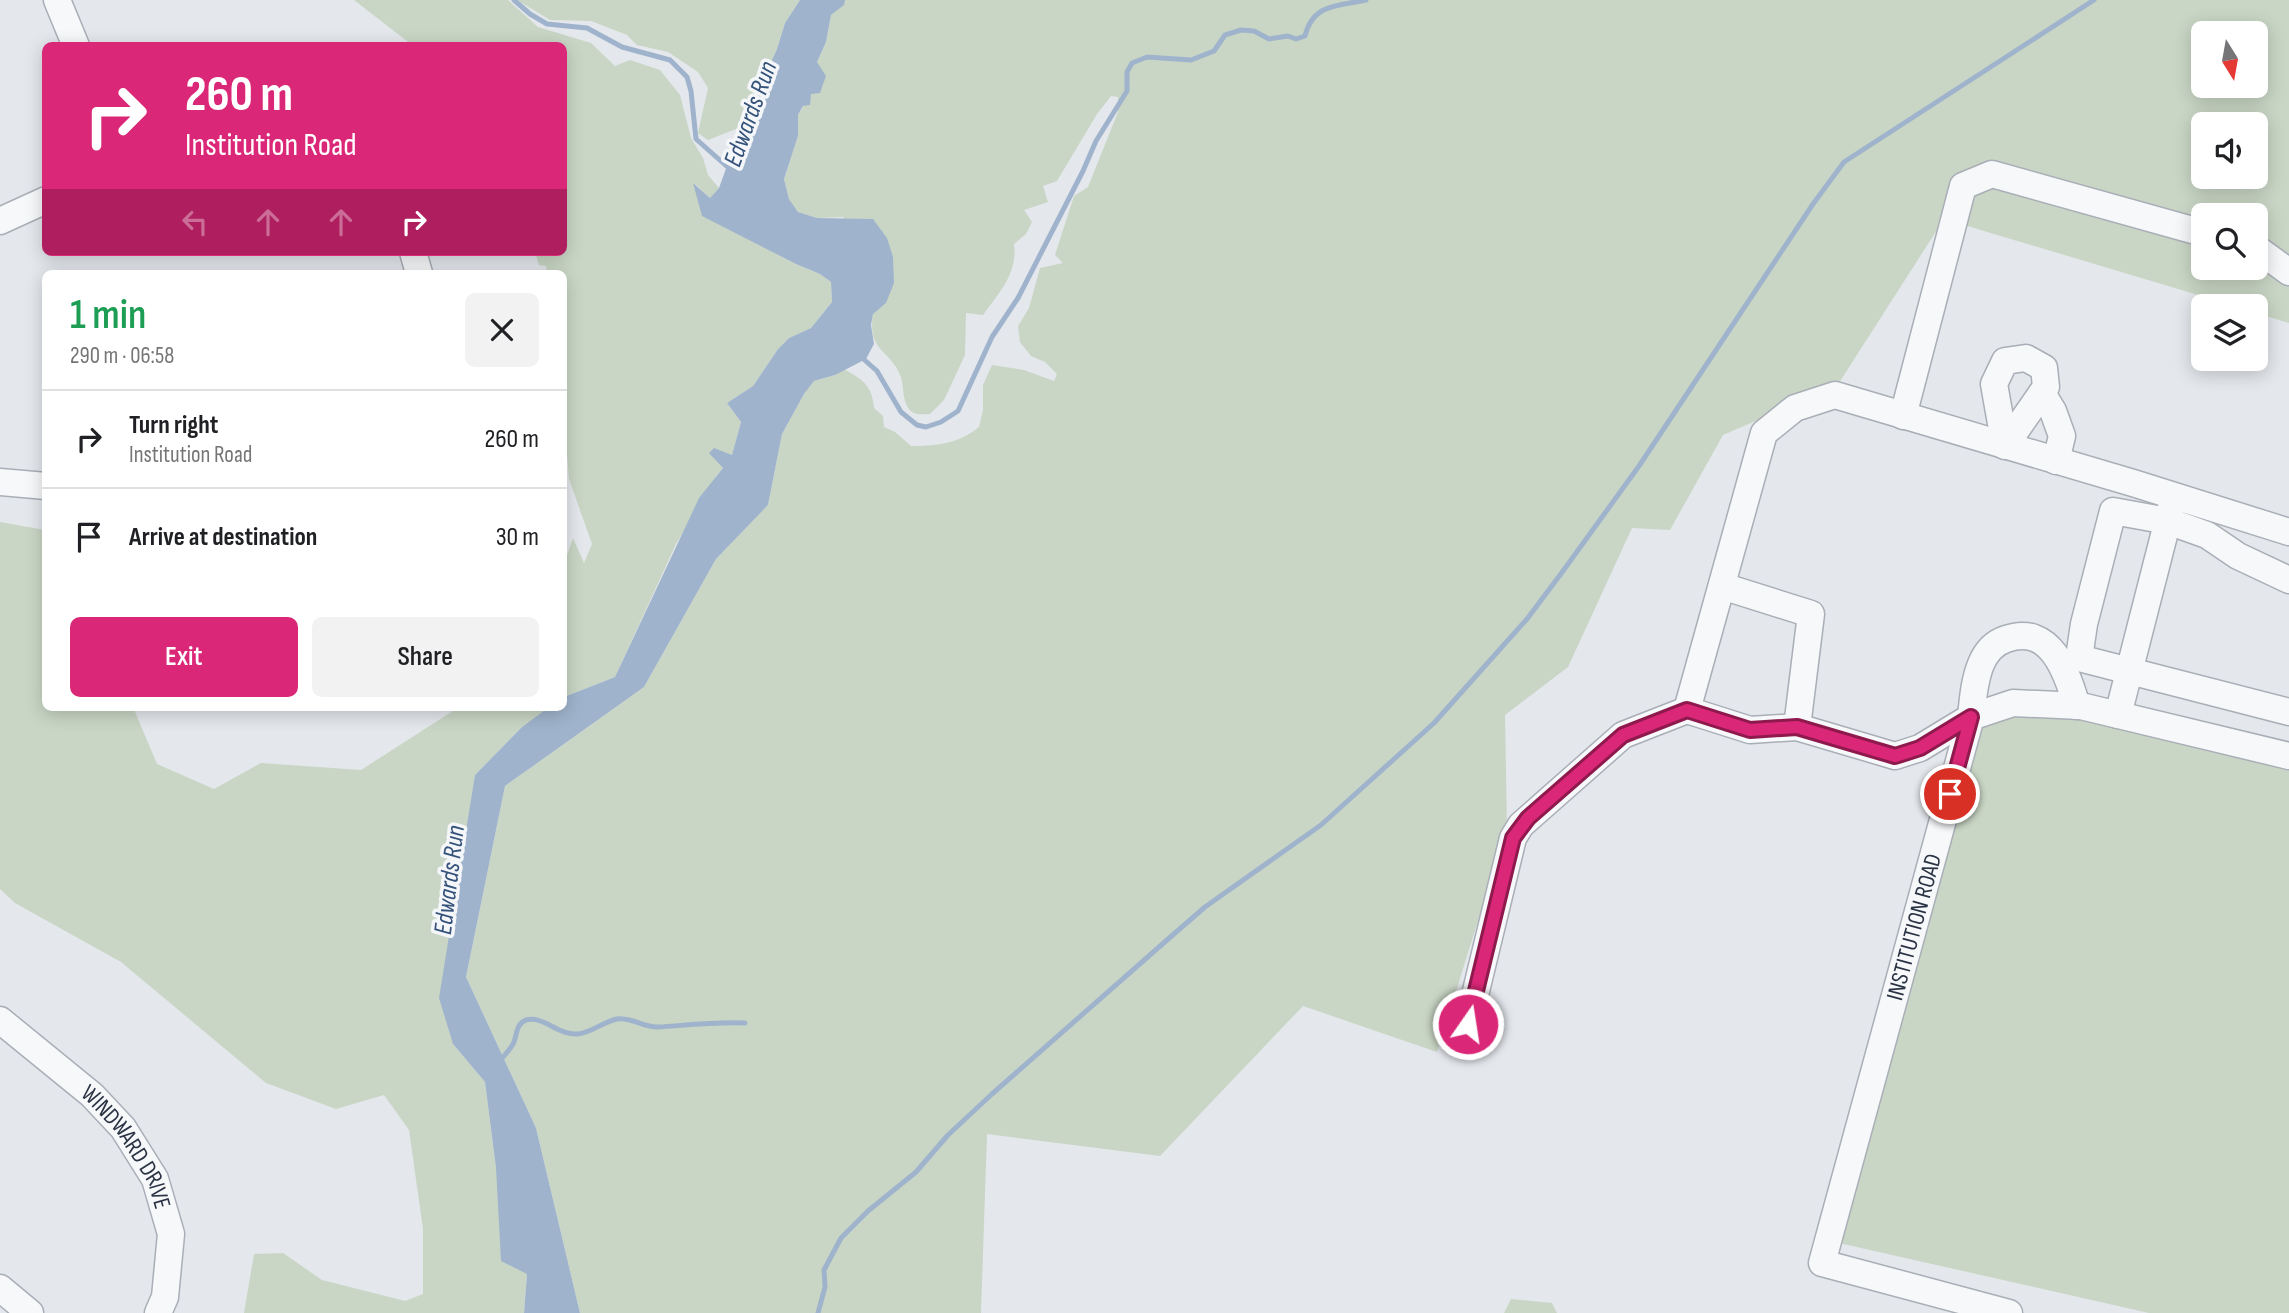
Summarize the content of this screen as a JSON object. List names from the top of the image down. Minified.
{"streets":{"street":["INSTITUTION ROAD","WINDWARD DRIVE"]},"water":["Edwards Run"],"north":"bottom","page":{"turn":["260 m","Institution Road"],"heading":["1 min","290 m · 06:58"],"list":[{"name":"Turn right","note":"Institution Road","value":"260 m"},{"name":"Arrive at destination","value":"30 m"}],"buttons":["Exit","Share"]}}
